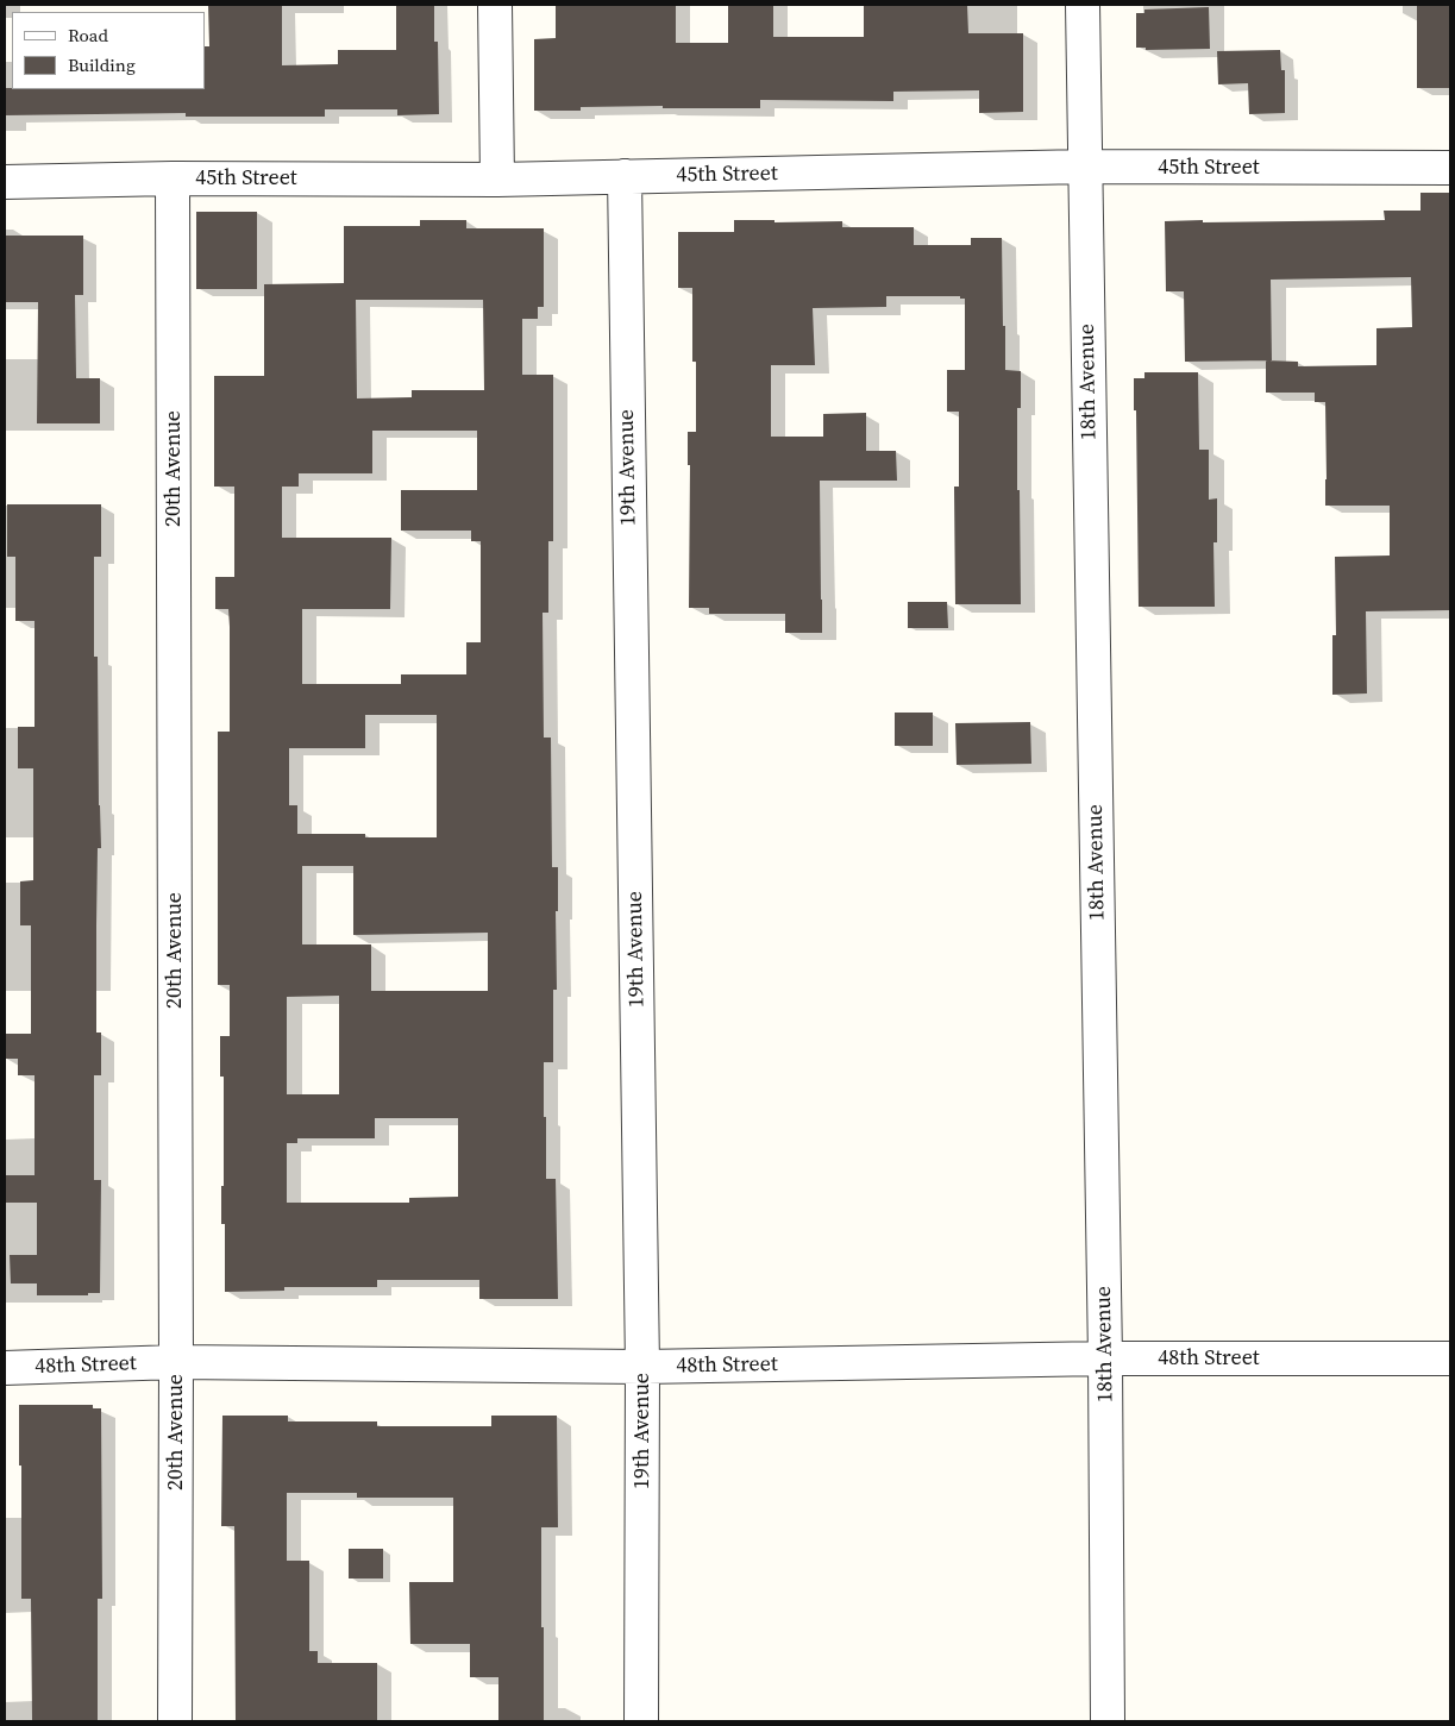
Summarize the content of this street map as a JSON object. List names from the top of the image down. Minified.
{"streets":{"street":["45th Street","18th Avenue","19th Avenue","20th Avenue","48th Street"]},"crossings":[["45th Street","18th Avenue"],["45th Street","19th Avenue"],["45th Street","20th Avenue"],["18th Avenue","48th Street"],["19th Avenue","48th Street"],["20th Avenue","48th Street"]],"legend":["Road","Building"]}
